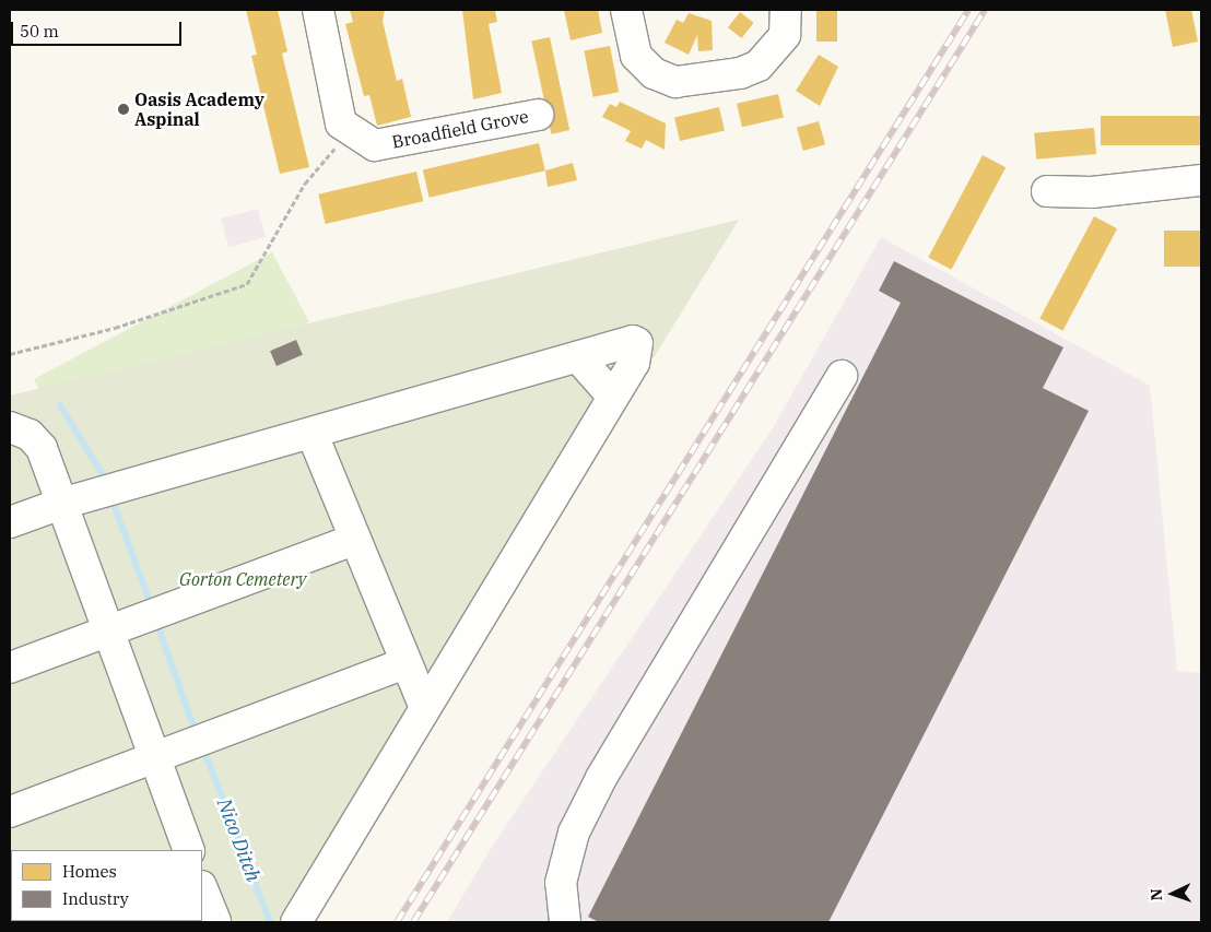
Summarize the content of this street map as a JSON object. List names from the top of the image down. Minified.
{"streets":{"street":["Broadfield Grove"]},"water":["Nico Ditch"],"parks":["Gorton Cemetery"],"places":["Oasis Academy Aspinal"],"legend":["Homes","Industry"],"scale_bar":"50 m","north":"left"}
